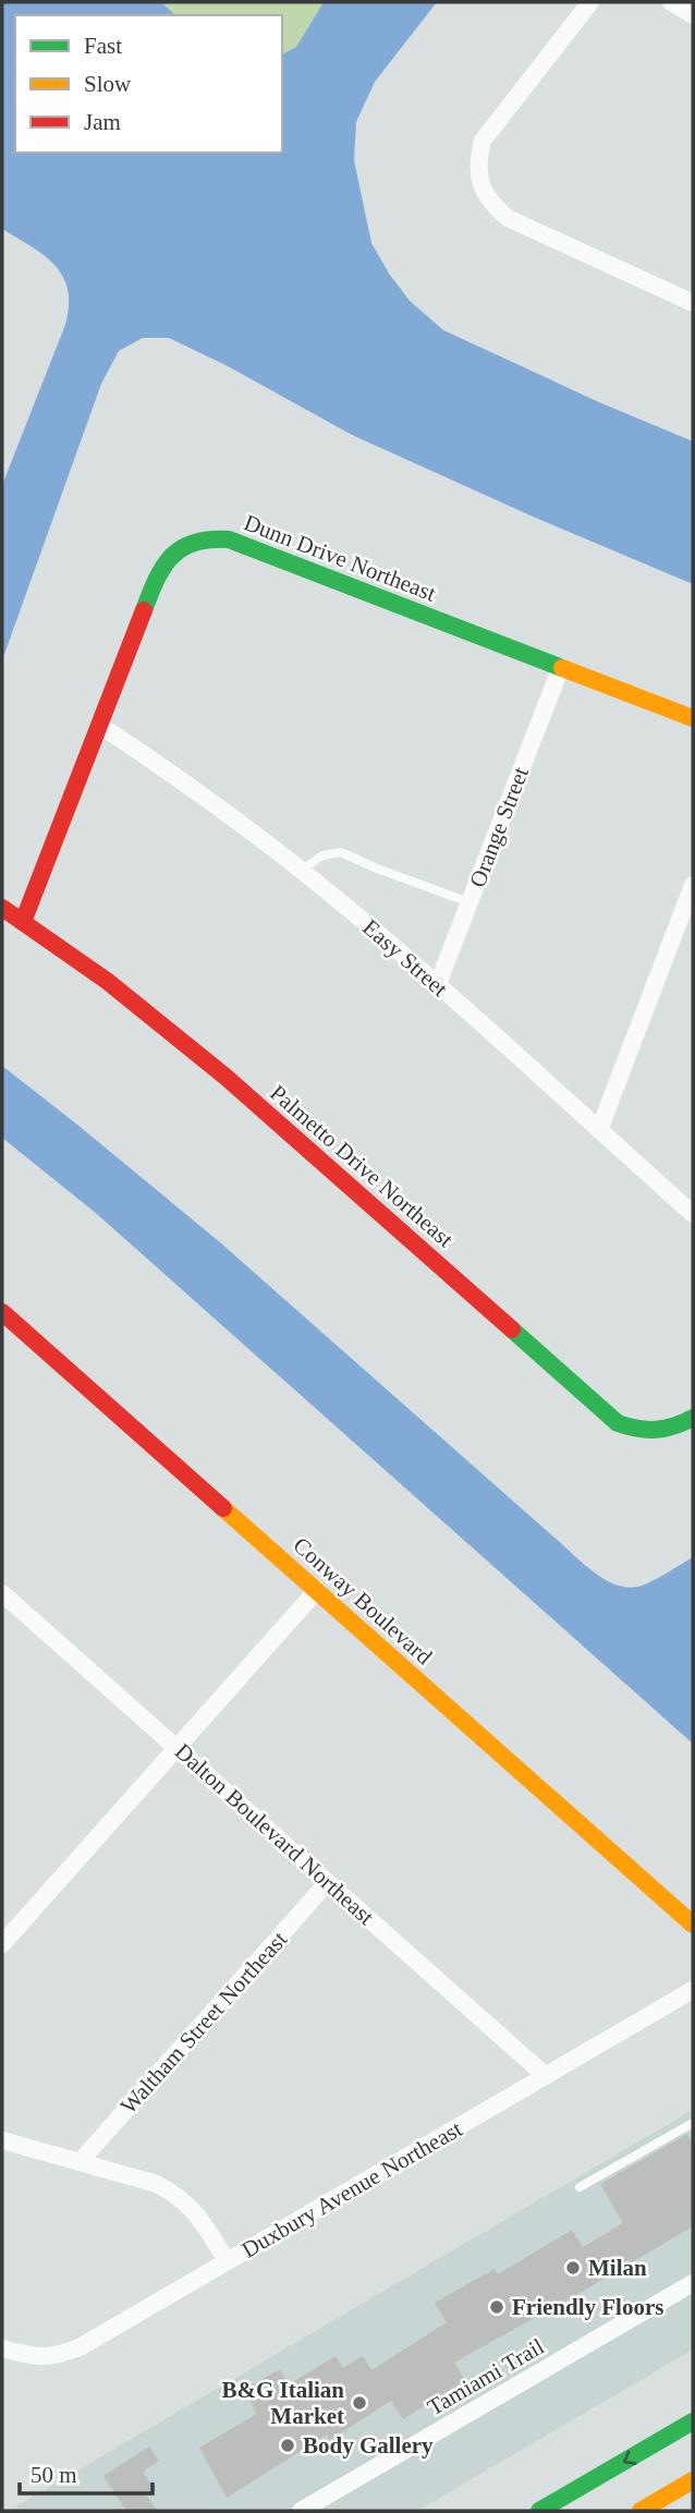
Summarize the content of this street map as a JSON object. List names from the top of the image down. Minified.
{"streets":{"street":["Dunn Drive Northeast","Orange Street","Easy Street","Palmetto Drive Northeast","Conway Boulevard","Dalton Boulevard Northeast","Waltham Street Northeast","Duxbury Avenue Northeast","Tamiami Trail"]},"crossings":[["Dunn Drive Northeast","Orange Street"],["Dunn Drive Northeast","Easy Street"],["Dunn Drive Northeast","Palmetto Drive Northeast"],["Orange Street","Easy Street"],["Dalton Boulevard Northeast","Waltham Street Northeast"],["Dalton Boulevard Northeast","Duxbury Avenue Northeast"]],"places":["Milan","Friendly Floors","B&G Italian Market","Body Gallery"],"legend":["Fast","Slow","Jam"],"scale_bar":"50 m"}
